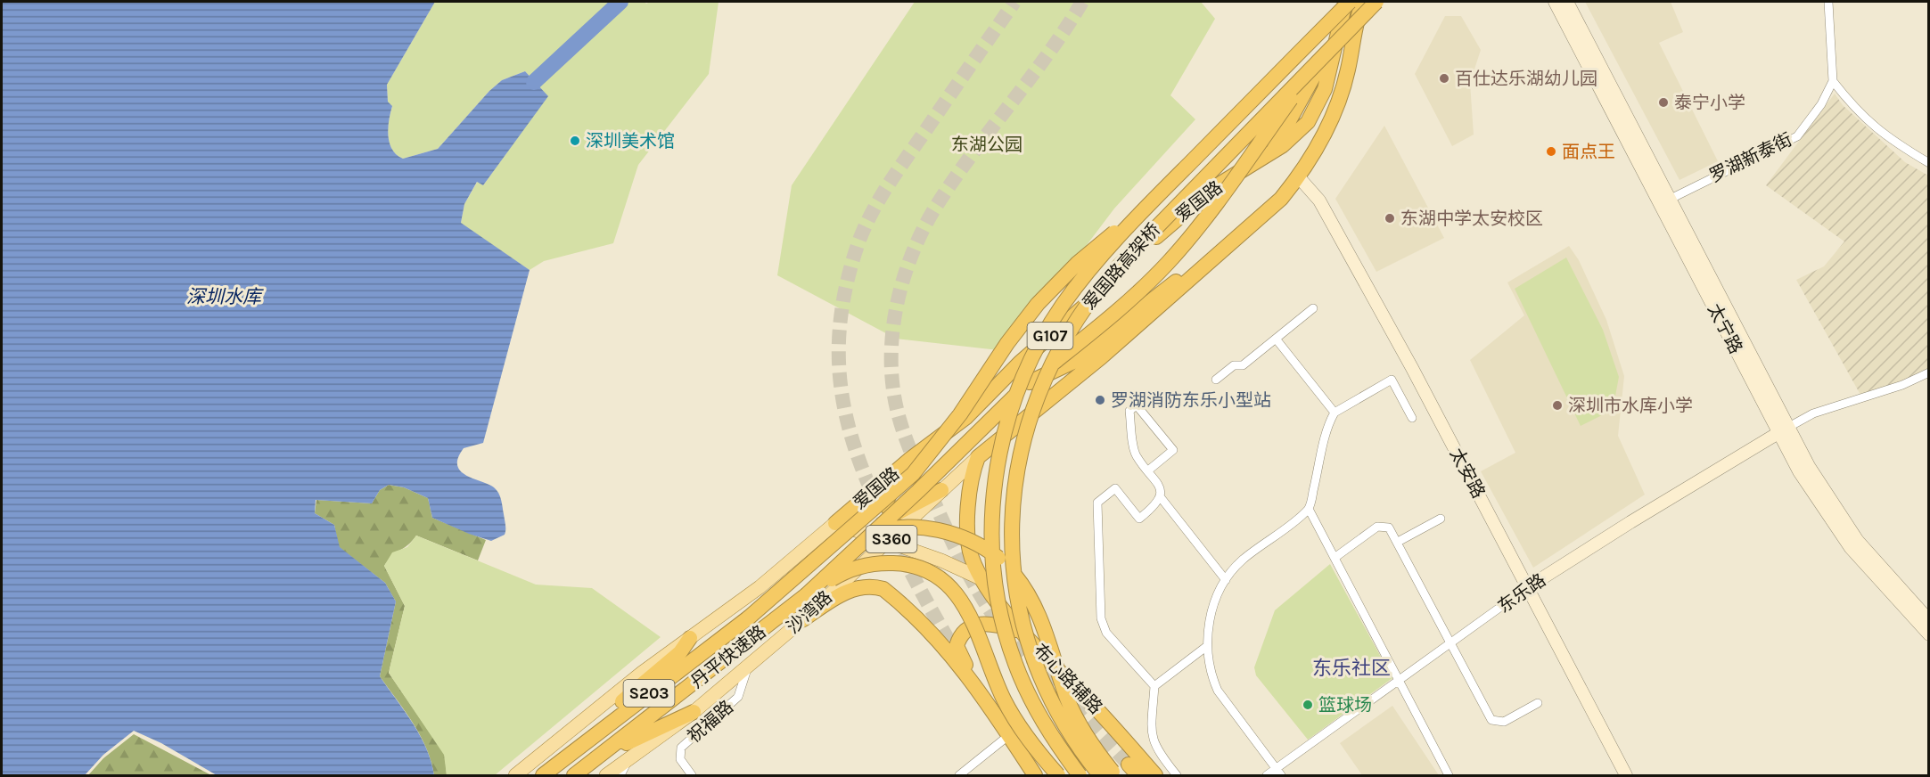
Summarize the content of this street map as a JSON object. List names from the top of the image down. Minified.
{"streets":{"highway":["爱国路","爱国路高架桥","G107","丹平快速路","布心路辅路","S203"],"main road":["太宁路","太安路","S360","东乐路","沙湾路"],"street":["罗湖新泰街","祝福路"]},"crossings":[["罗湖新泰街","太宁路"],["爱国路","布心路辅路"],["太宁路","东乐路"],["G107","太安路"],["G107","沙湾路"],["G107","布心路辅路"],["太安路","东乐路"],["沙湾路","布心路辅路"],["沙湾路","祝福路"]],"districts":["东乐社区"],"water":["深圳水库"],"parks":["东湖公园"],"places":["百仕达乐湖幼儿园","泰宁小学","深圳美术馆","面点王","东湖中学太安校区","罗湖消防东乐小型站","深圳市水库小学","篮球场"]}
